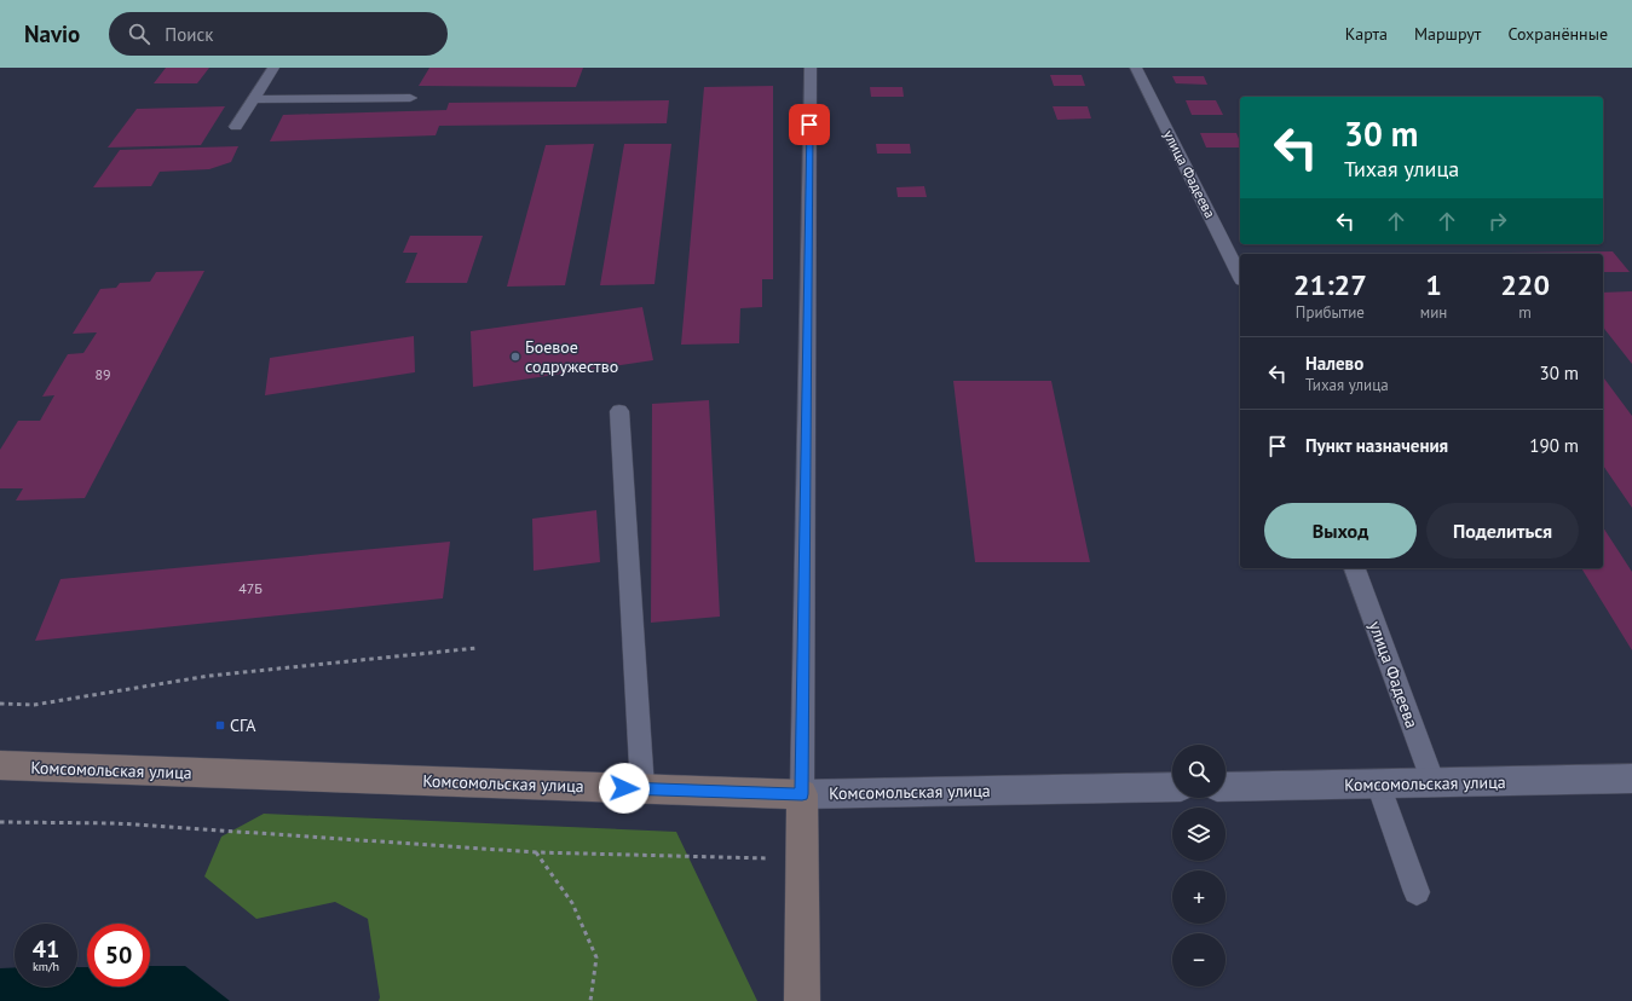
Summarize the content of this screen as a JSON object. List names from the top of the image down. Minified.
{"streets":{"main road":["Комсомольская улица"],"lane":["улица Фадеева"]},"crossings":[["улица Фадеева","Комсомольская улица"]],"places":{"other":["Боевое содружество"],"transit":["СГА"]},"house_numbers":["89","47Б"],"page":{"header":"Navio","search":"Поиск","nav":["Карта","Маршрут","Сохранённые"],"turn":["30 m","Тихая улица"],"eta":["21:27","Прибытие","1","мин","220","m"],"list":[{"name":"Налево","note":"Тихая улица","value":"30 m"},{"name":"Пункт назначения","value":"190 m"}],"buttons":["Выход","Поделиться"],"map_buttons":["+","−"],"speed":"41 km/h","limit":"50"}}
